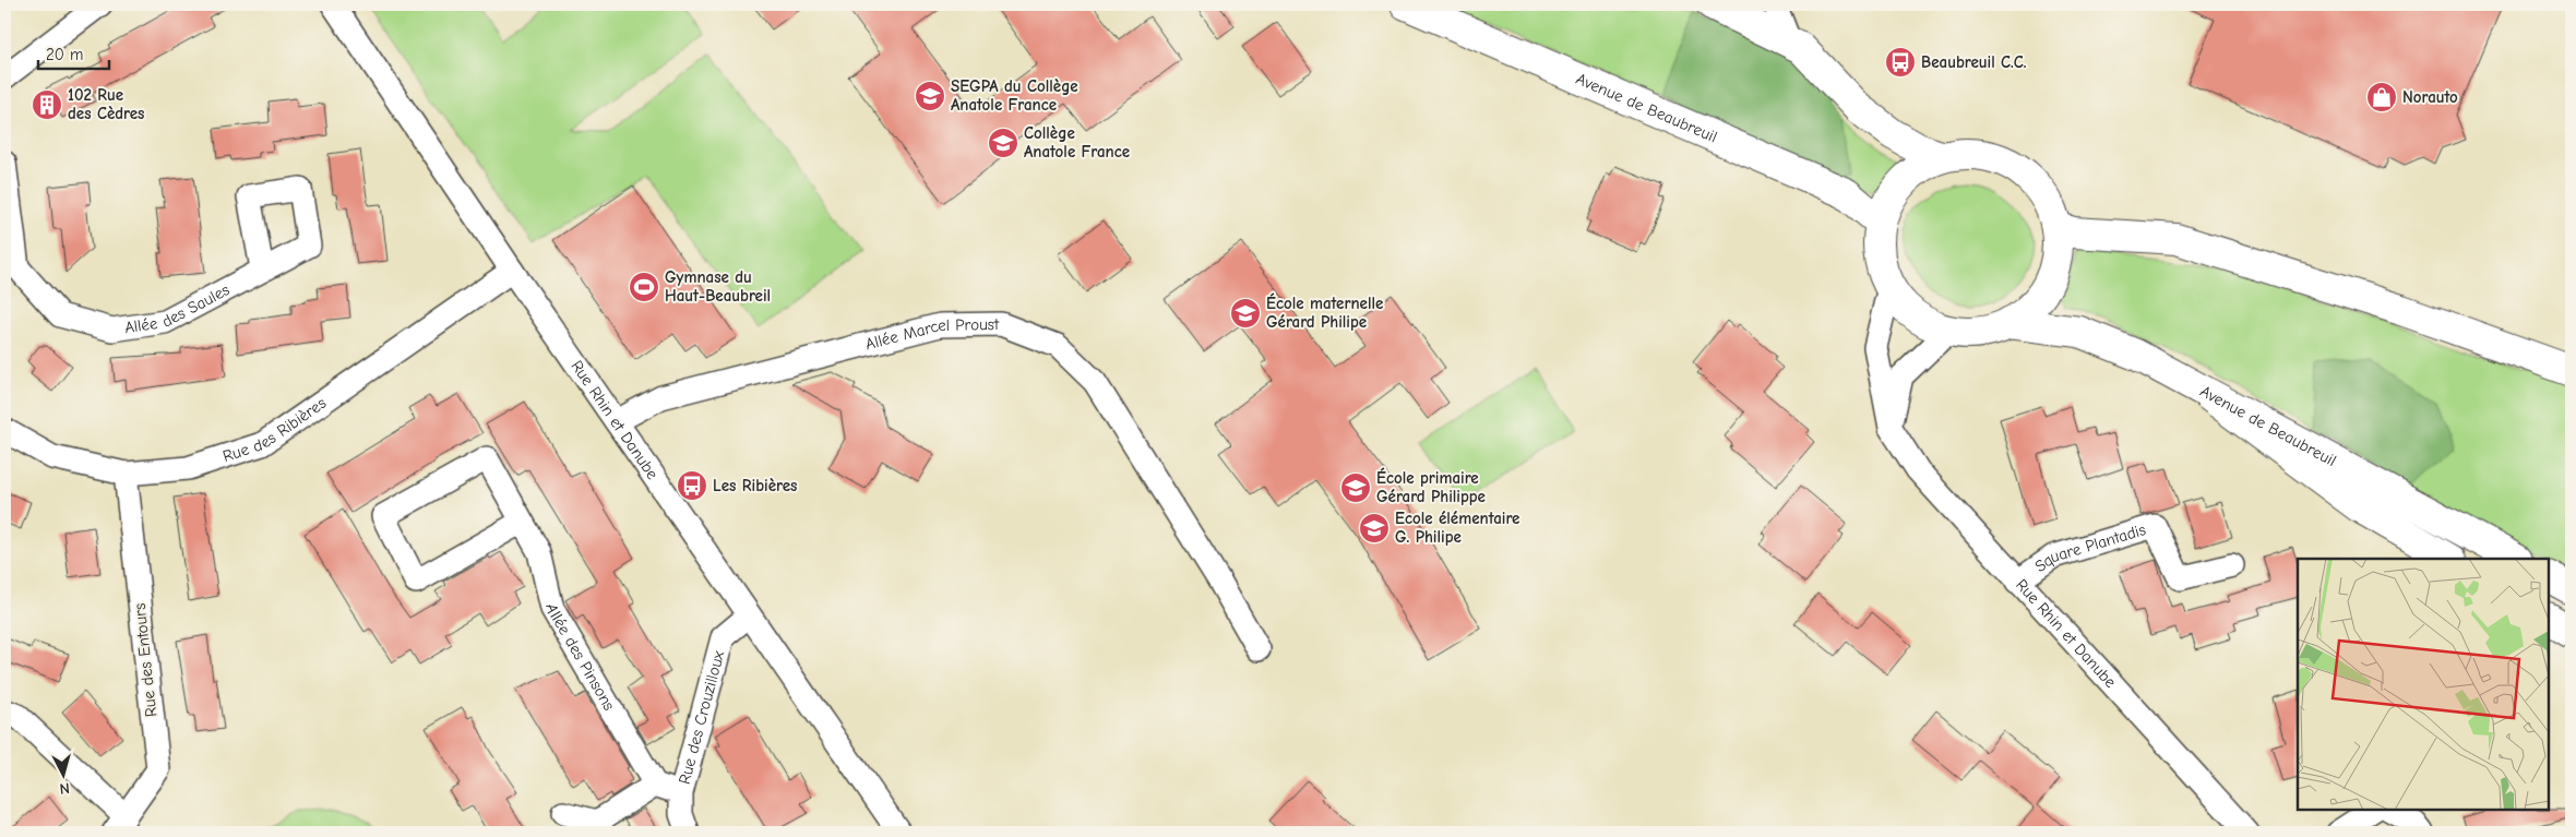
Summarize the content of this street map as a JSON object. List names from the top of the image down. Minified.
{"streets":{"main road":["Avenue de Beaubreuil"],"street":["Allée des Saules","Allée Marcel Proust","Rue Rhin et Danube","Rue des Ribières","Square Plantadis","Allée des Pinsons","Rue des Entours","Rue des Crouzilloux"]},"crossings":[["Avenue de Beaubreuil","Rue Rhin et Danube"],["Allée Marcel Proust","Rue Rhin et Danube"],["Rue Rhin et Danube","Rue des Ribières"],["Rue Rhin et Danube","Square Plantadis"],["Rue Rhin et Danube","Rue des Crouzilloux"],["Rue des Ribières","Rue des Entours"]],"places":{"bus stop":["Beaubreuil C.C.","Les Ribières"],"school or university":["SEGPA du Collège Anatole France","Collège Anatole France","École maternelle Gérard Philipe","École primaire Gérard Philippe","Ecole élémentaire G. Philipe"],"shop":["Norauto"],"building":["102 Rue des Cèdres"],"sports":["Gymnase du Haut-Beaubreil"]},"scale_bar":"20 m","north":"bottom"}
